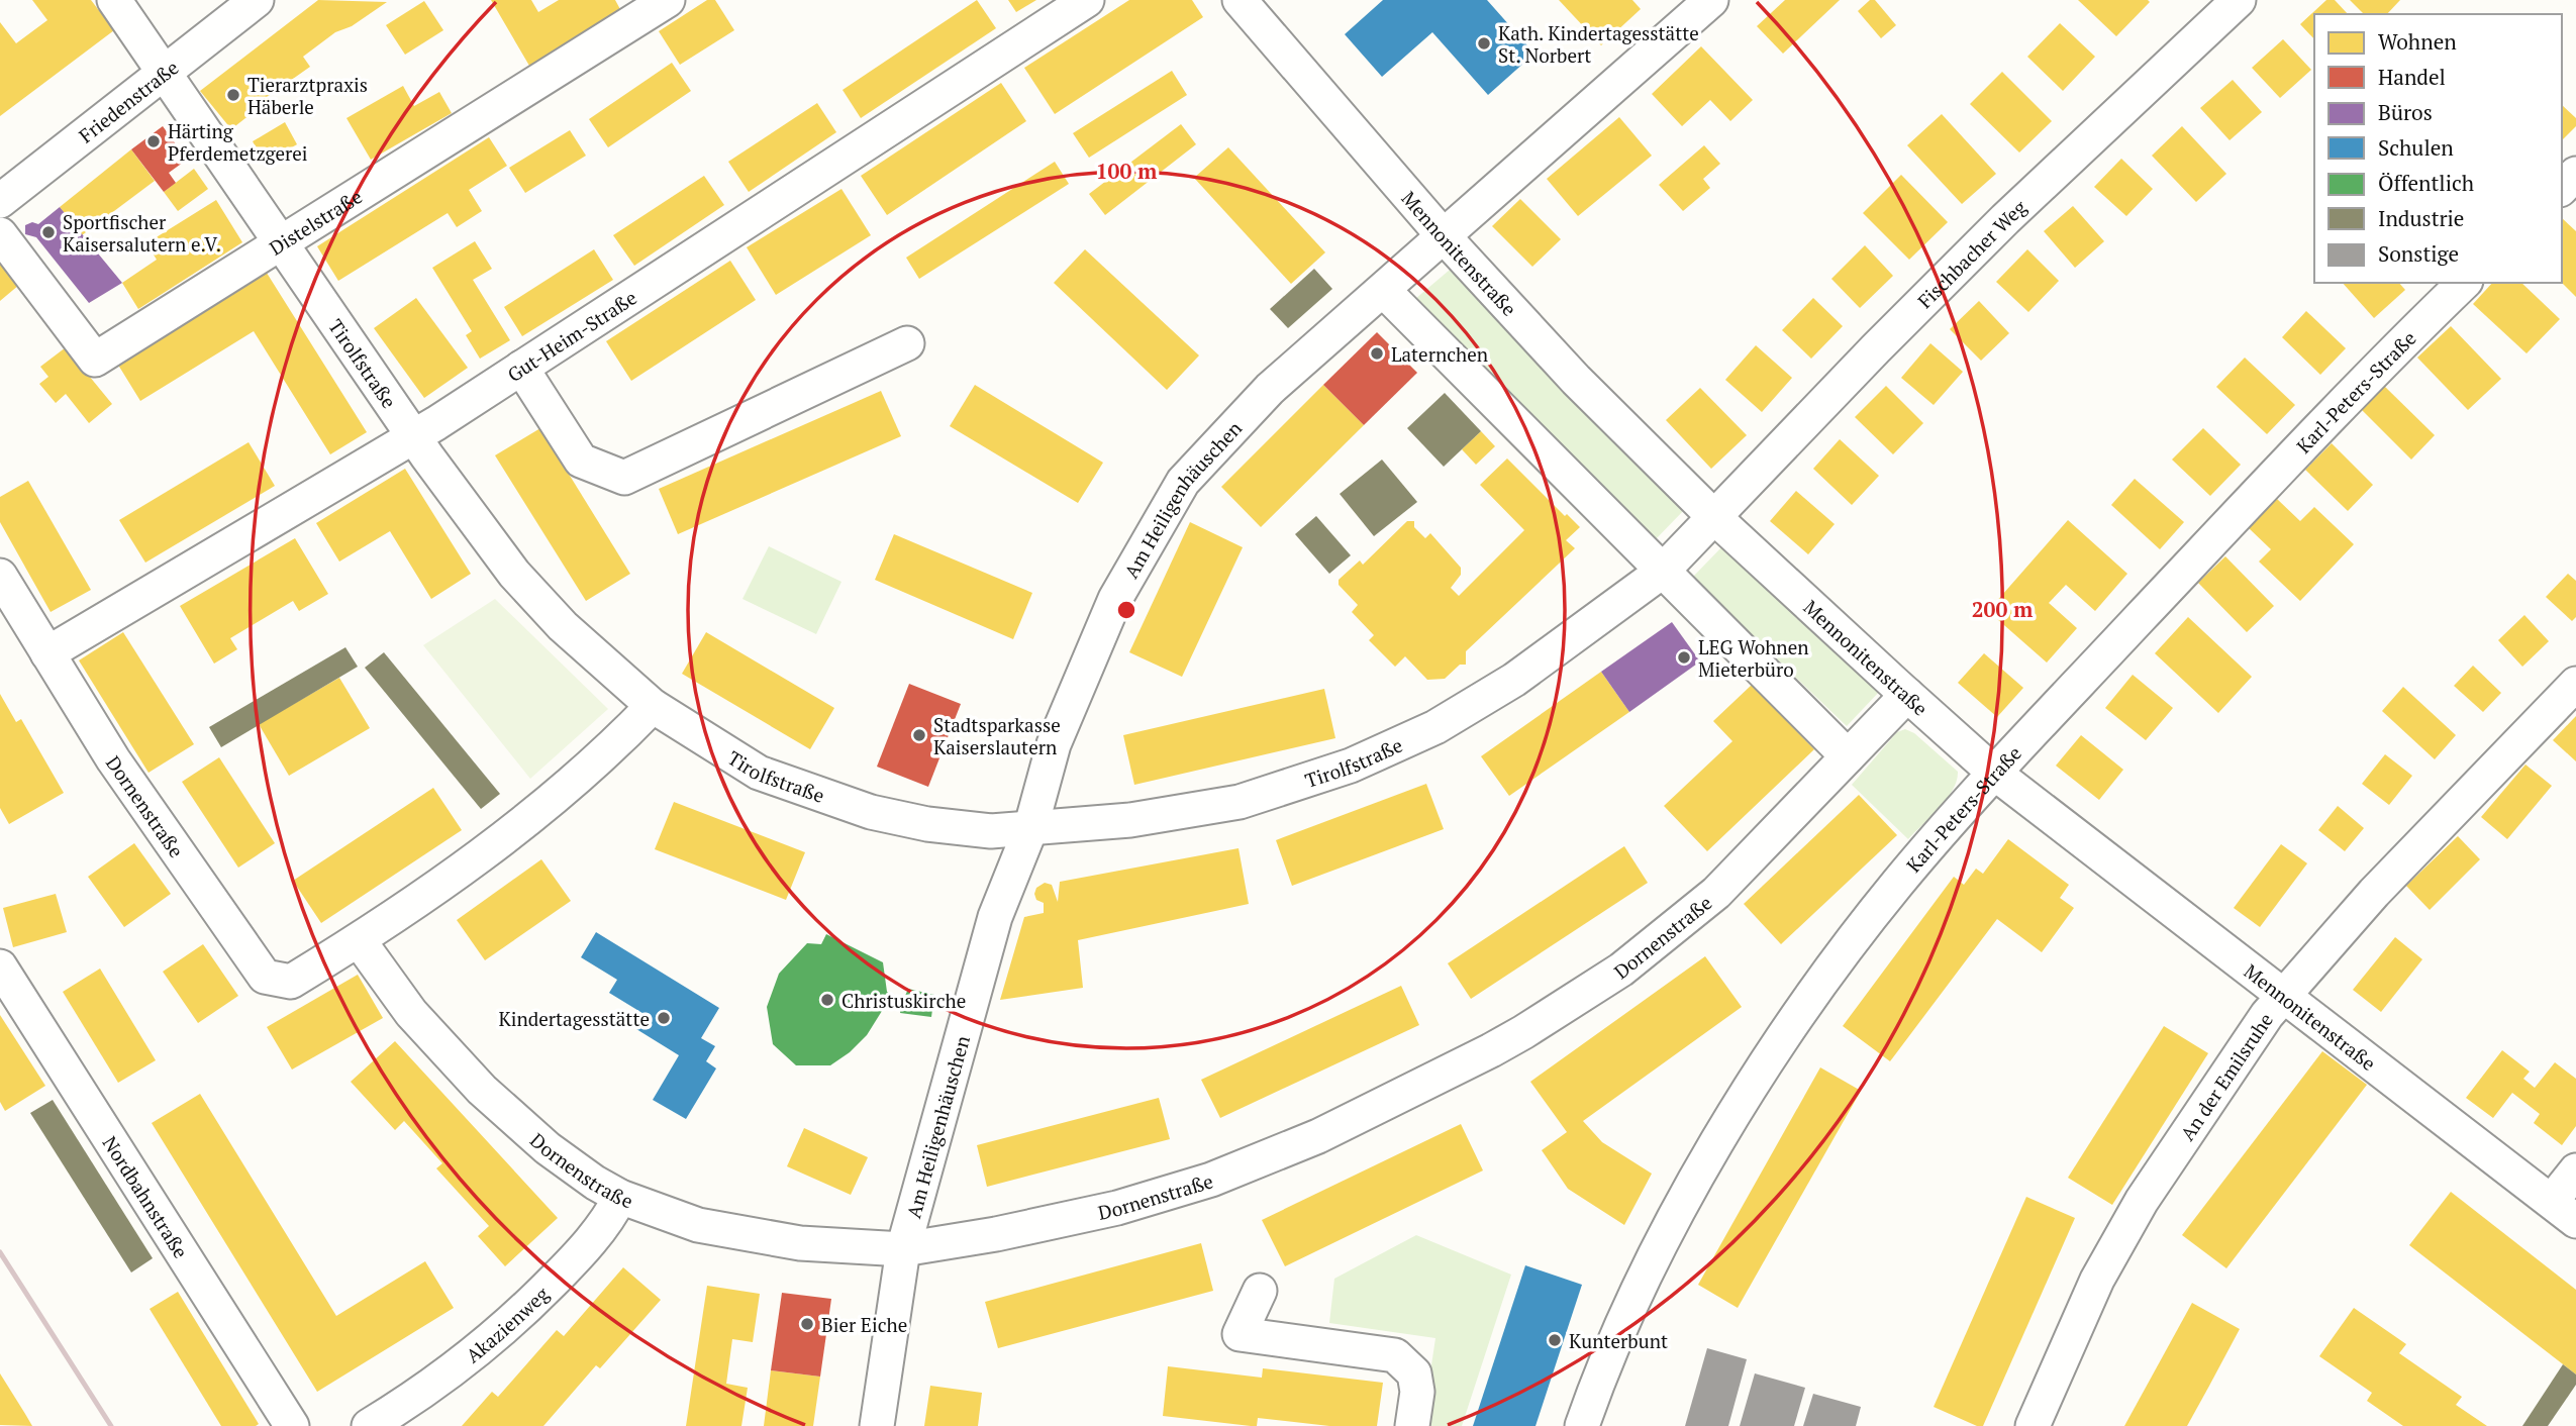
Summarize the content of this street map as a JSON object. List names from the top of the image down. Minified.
{"streets":{"street":["Friedenstraße","Distelstraße","Mennonitenstraße","Fischbacher Weg","Gut-Heim-Straße","Tirolfstraße","Karl-Peters-Straße","Am Heiligenhäuschen","Dornenstraße","An der Emilsruhe","Nordbahnstraße","Akazienweg"]},"crossings":[["Friedenstraße","Tirolfstraße"],["Distelstraße","Tirolfstraße"],["Mennonitenstraße","Fischbacher Weg"],["Mennonitenstraße","Tirolfstraße"],["Mennonitenstraße","Karl-Peters-Straße"],["Mennonitenstraße","Am Heiligenhäuschen"],["Mennonitenstraße","Dornenstraße"],["Mennonitenstraße","An der Emilsruhe"],["Fischbacher Weg","Tirolfstraße"],["Gut-Heim-Straße","Tirolfstraße"],["Gut-Heim-Straße","Dornenstraße"],["Tirolfstraße","Am Heiligenhäuschen"],["Tirolfstraße","Dornenstraße"],["Am Heiligenhäuschen","Dornenstraße"],["Dornenstraße","Akazienweg"]],"places":["Kath. Kindertagesstätte St. Norbert","Tierarztpraxis Häberle","Härting Pferdemetzgerei","Sportfischer Kaisersalutern e.V.","Laternchen","LEG Wohnen Mieterbüro","Stadtsparkasse Kaiserslautern","Christuskirche","Kindertagesstätte","Bier Eiche","Kunterbunt"],"legend":["Wohnen","Handel","Büros","Schulen","Öffentlich","Industrie","Sonstige"],"rings":["100 m","200 m"]}
